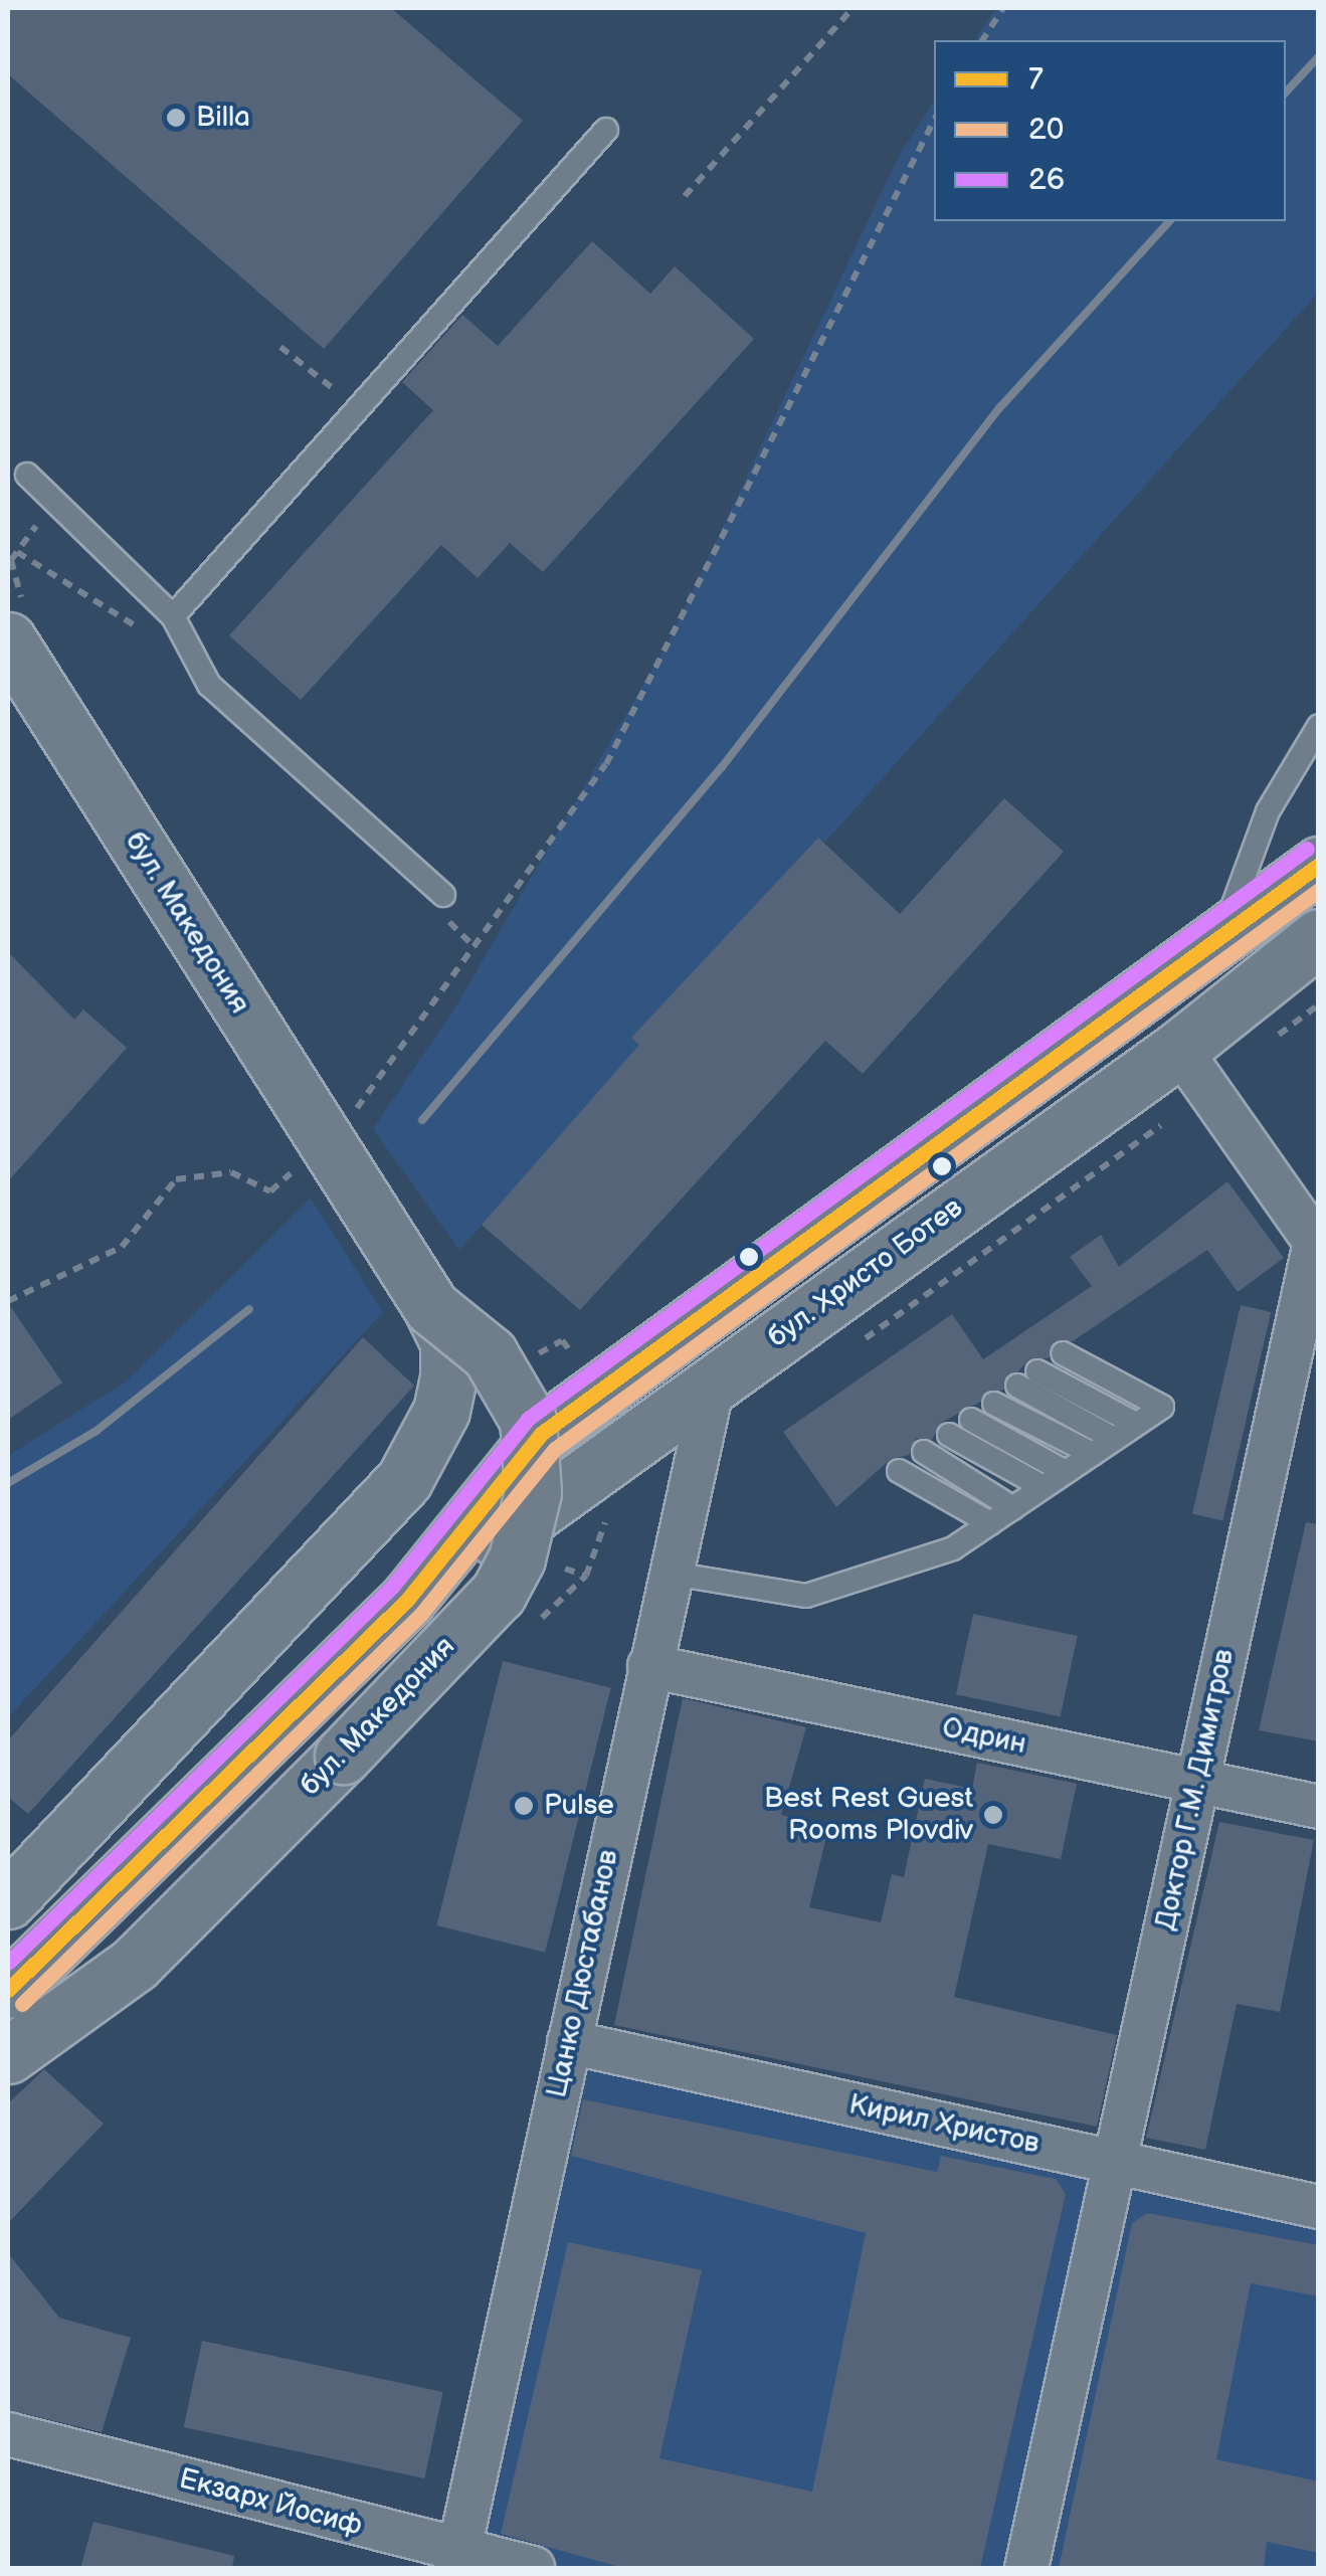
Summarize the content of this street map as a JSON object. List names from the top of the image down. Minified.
{"streets":{"main road":["бул. Македония","бул. Христо Ботев"],"street":["Одрин","Доктор Г.М. Димитров","Цанко Дюстабанов","Кирил Христов","Екзарх Йосиф"]},"crossings":[["бул. Христо Ботев","Доктор Г.М. Димитров"],["бул. Христо Ботев","Цанко Дюстабанов"],["Одрин","Доктор Г.М. Димитров"],["Одрин","Цанко Дюстабанов"],["Доктор Г.М. Димитров","Кирил Христов"],["Цанко Дюстабанов","Кирил Христов"],["Цанко Дюстабанов","Екзарх Йосиф"]],"places":["Billa","Pulse","Best Rest Guest Rooms Plovdiv"],"lines":["transit line 26","transit line 7","transit line 20"],"legend":["7","20","26"]}
